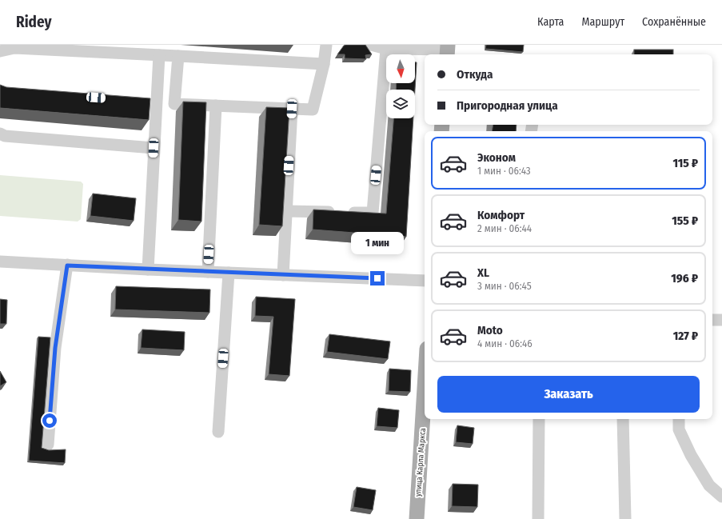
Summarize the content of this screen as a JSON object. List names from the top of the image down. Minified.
{"streets":{"main road":["улица Карла Маркса"]},"north":"bottom","page":{"header":"Ridey","nav":["Карта","Маршрут","Сохранённые"],"banner":["Откуда","Пригородная улица"],"list":[{"name":"Эконом","note":"1 мин · 06:43","value":"115 ₽"},{"name":"Комфорт","note":"2 мин · 06:44","value":"155 ₽"},{"name":"XL","note":"3 мин · 06:45","value":"196 ₽"},{"name":"Moto","note":"4 мин · 06:46","value":"127 ₽"}],"bubble":"1 мин","buttons":"Заказать"}}
